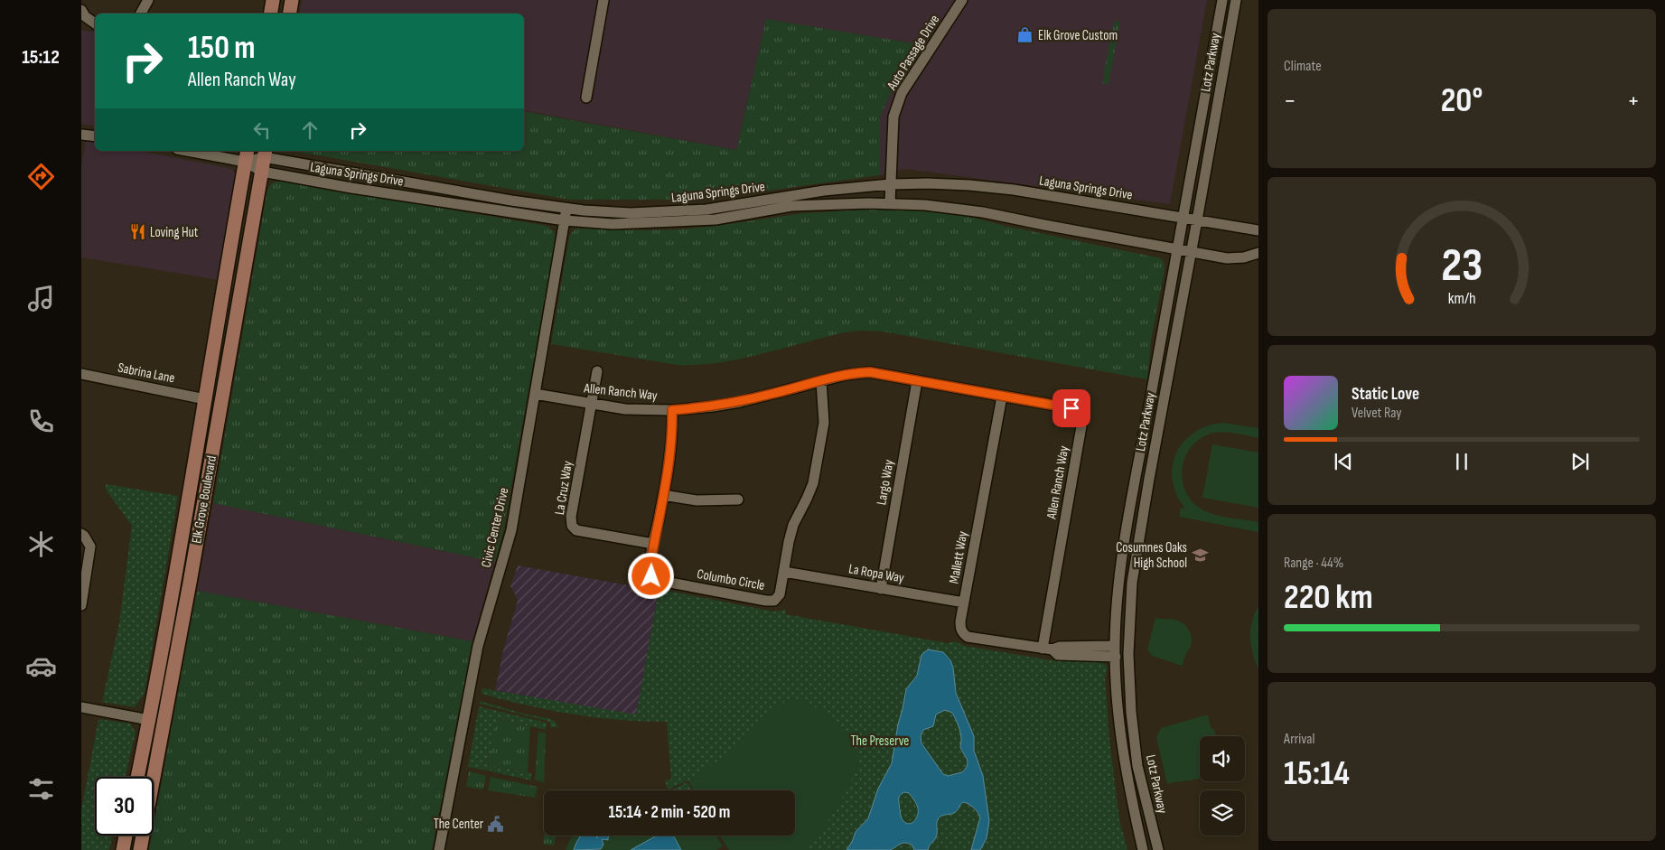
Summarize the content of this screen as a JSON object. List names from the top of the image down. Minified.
{"streets":{"main road":["Elk Grove Boulevard"],"street":["Auto Passage Drive","Lotz Parkway","Laguna Springs Drive","Sabrina Lane","Allen Ranch Way","Largo Way","La Cruz Way","Civic Center Drive","Mallett Way","La Ropa Way","Columbo Circle"]},"crossings":[["Auto Passage Drive","Laguna Springs Drive"],["Lotz Parkway","Laguna Springs Drive"],["Lotz Parkway","Mallett Way"],["Laguna Springs Drive","Elk Grove Boulevard"],["Laguna Springs Drive","Civic Center Drive"],["Sabrina Lane","Elk Grove Boulevard"],["Allen Ranch Way","Largo Way"],["Allen Ranch Way","La Cruz Way"],["Allen Ranch Way","Civic Center Drive"],["Allen Ranch Way","Mallett Way"],["Allen Ranch Way","Columbo Circle"],["Largo Way","La Ropa Way"],["La Cruz Way","Columbo Circle"],["Mallett Way","La Ropa Way"],["La Ropa Way","Columbo Circle"]],"parks":["The Preserve"],"places":{"shop":["Elk Grove Custom"],"restaurant":["Loving Hut"],"school or university":["Cosumnes Oaks High School"],"public building":["The Center"]},"page":{"tabs":"15:12","tile":["Climate",["Range · 44%","220 km"],["Arrival","15:14"]],"turn":["150 m","Allen Ranch Way"],"heat":["−","20°","+"],"song":["Static Love","Velvet Ray"],"limit":"30","trip":"15:14 · 2 min · 520 m","gauge":["23","km/h"]}}
